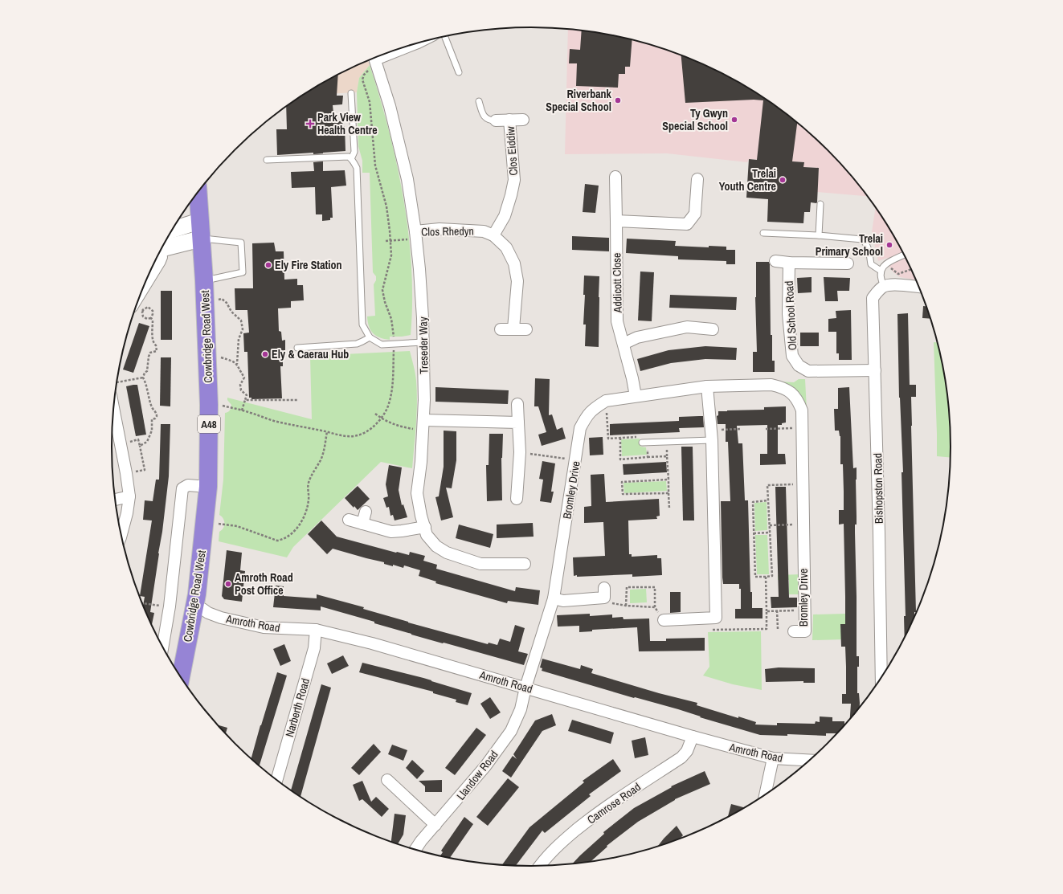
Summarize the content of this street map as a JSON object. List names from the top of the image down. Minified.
{"streets":{"highway":["Cowbridge Road West","A48"],"street":["Clos Eiddiw","Clos Rhedyn","Addicott Close","Old School Road","Treseder Way","Bishopston Road","Bromley Drive","Amroth Road","Narberth Road","Llandow Road","Camrose Road"]},"crossings":[["Clos Eiddiw","Clos Rhedyn"],["Clos Rhedyn","Treseder Way"],["Addicott Close","Bromley Drive"],["Old School Road","Bishopston Road"],["Cowbridge Road West","Amroth Road"],["Bromley Drive","Amroth Road"],["Bromley Drive","Llandow Road"],["Amroth Road","Narberth Road"],["Amroth Road","Llandow Road"],["Amroth Road","Camrose Road"]],"places":{"other":["Riverbank Special School","Ty Gwyn Special School","Trelai Youth Centre","Trelai Primary School","Ely Fire Station","Ely & Caerau Hub","Amroth Road Post Office"],"health":["Park View Health Centre"]}}
